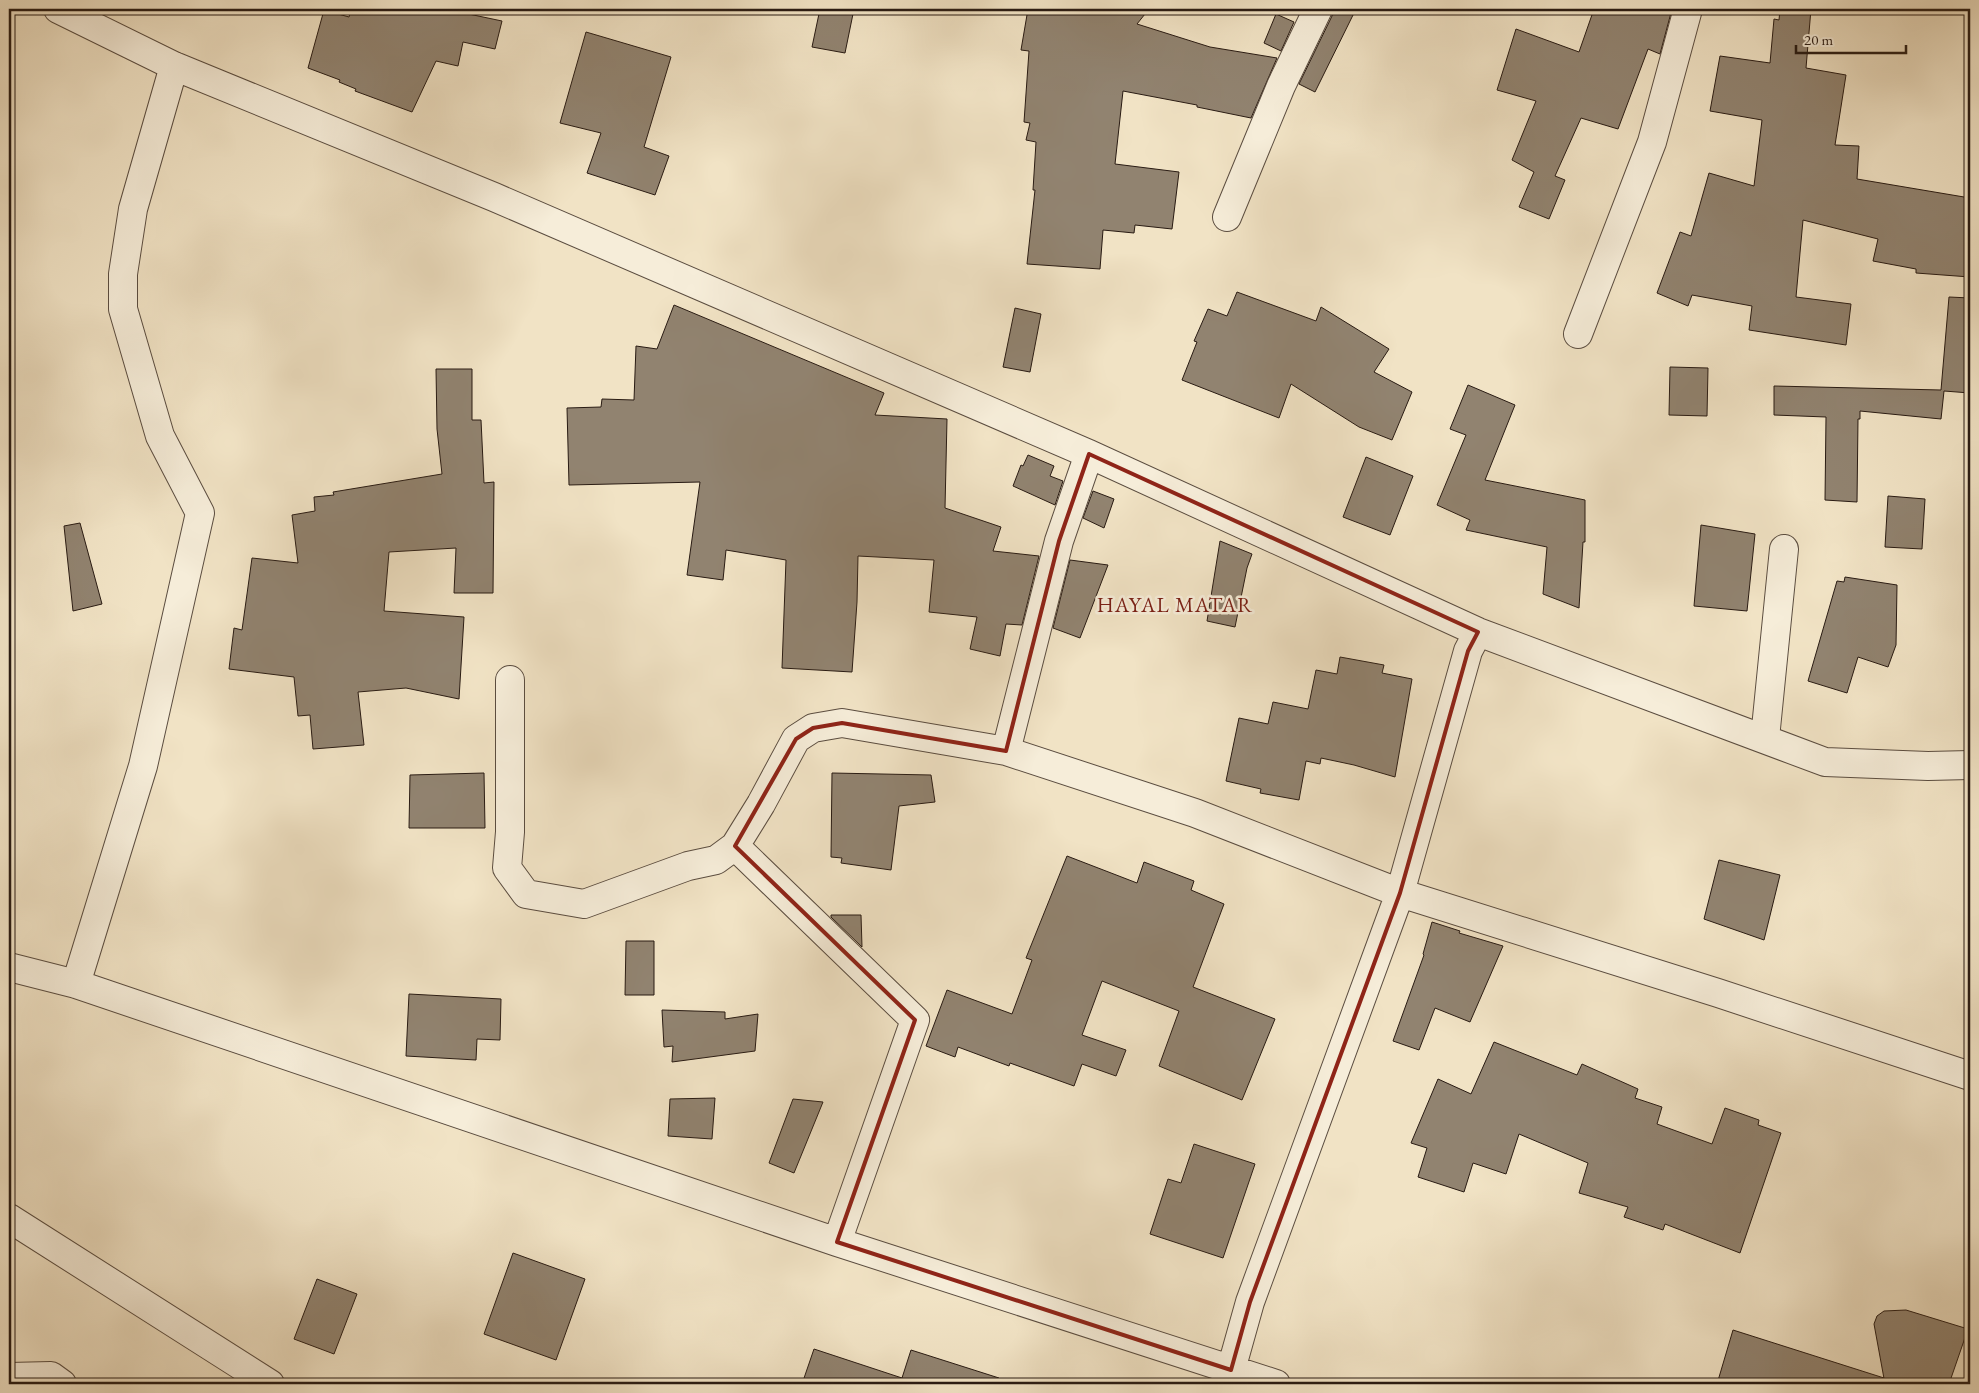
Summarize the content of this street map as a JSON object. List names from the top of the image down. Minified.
{"districts":["HAYAL MATAR"],"scale_bar":"20 m"}
